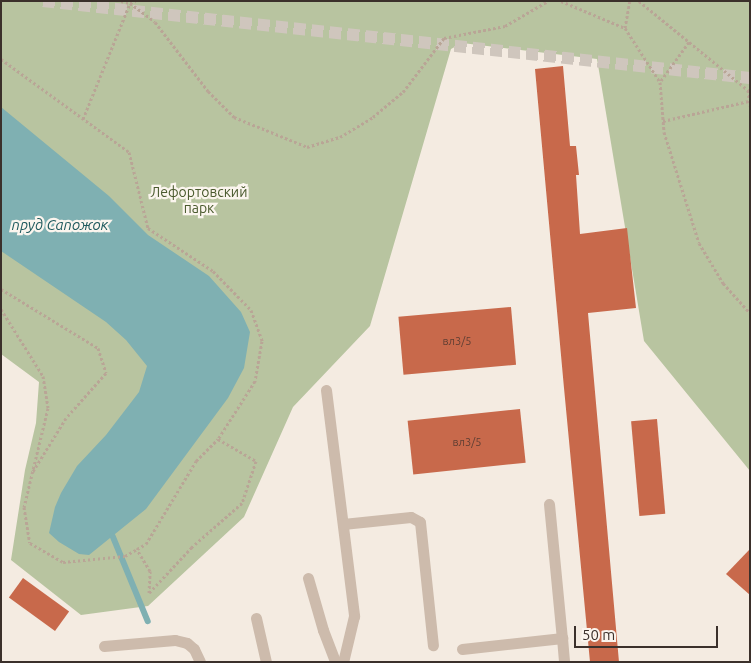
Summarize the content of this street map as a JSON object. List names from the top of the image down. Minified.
{"water":["пруд Сапожок"],"parks":["Лефортовский парк"],"house_numbers":["вл3/5","вл3/5"],"scale_bar":"50 m"}
